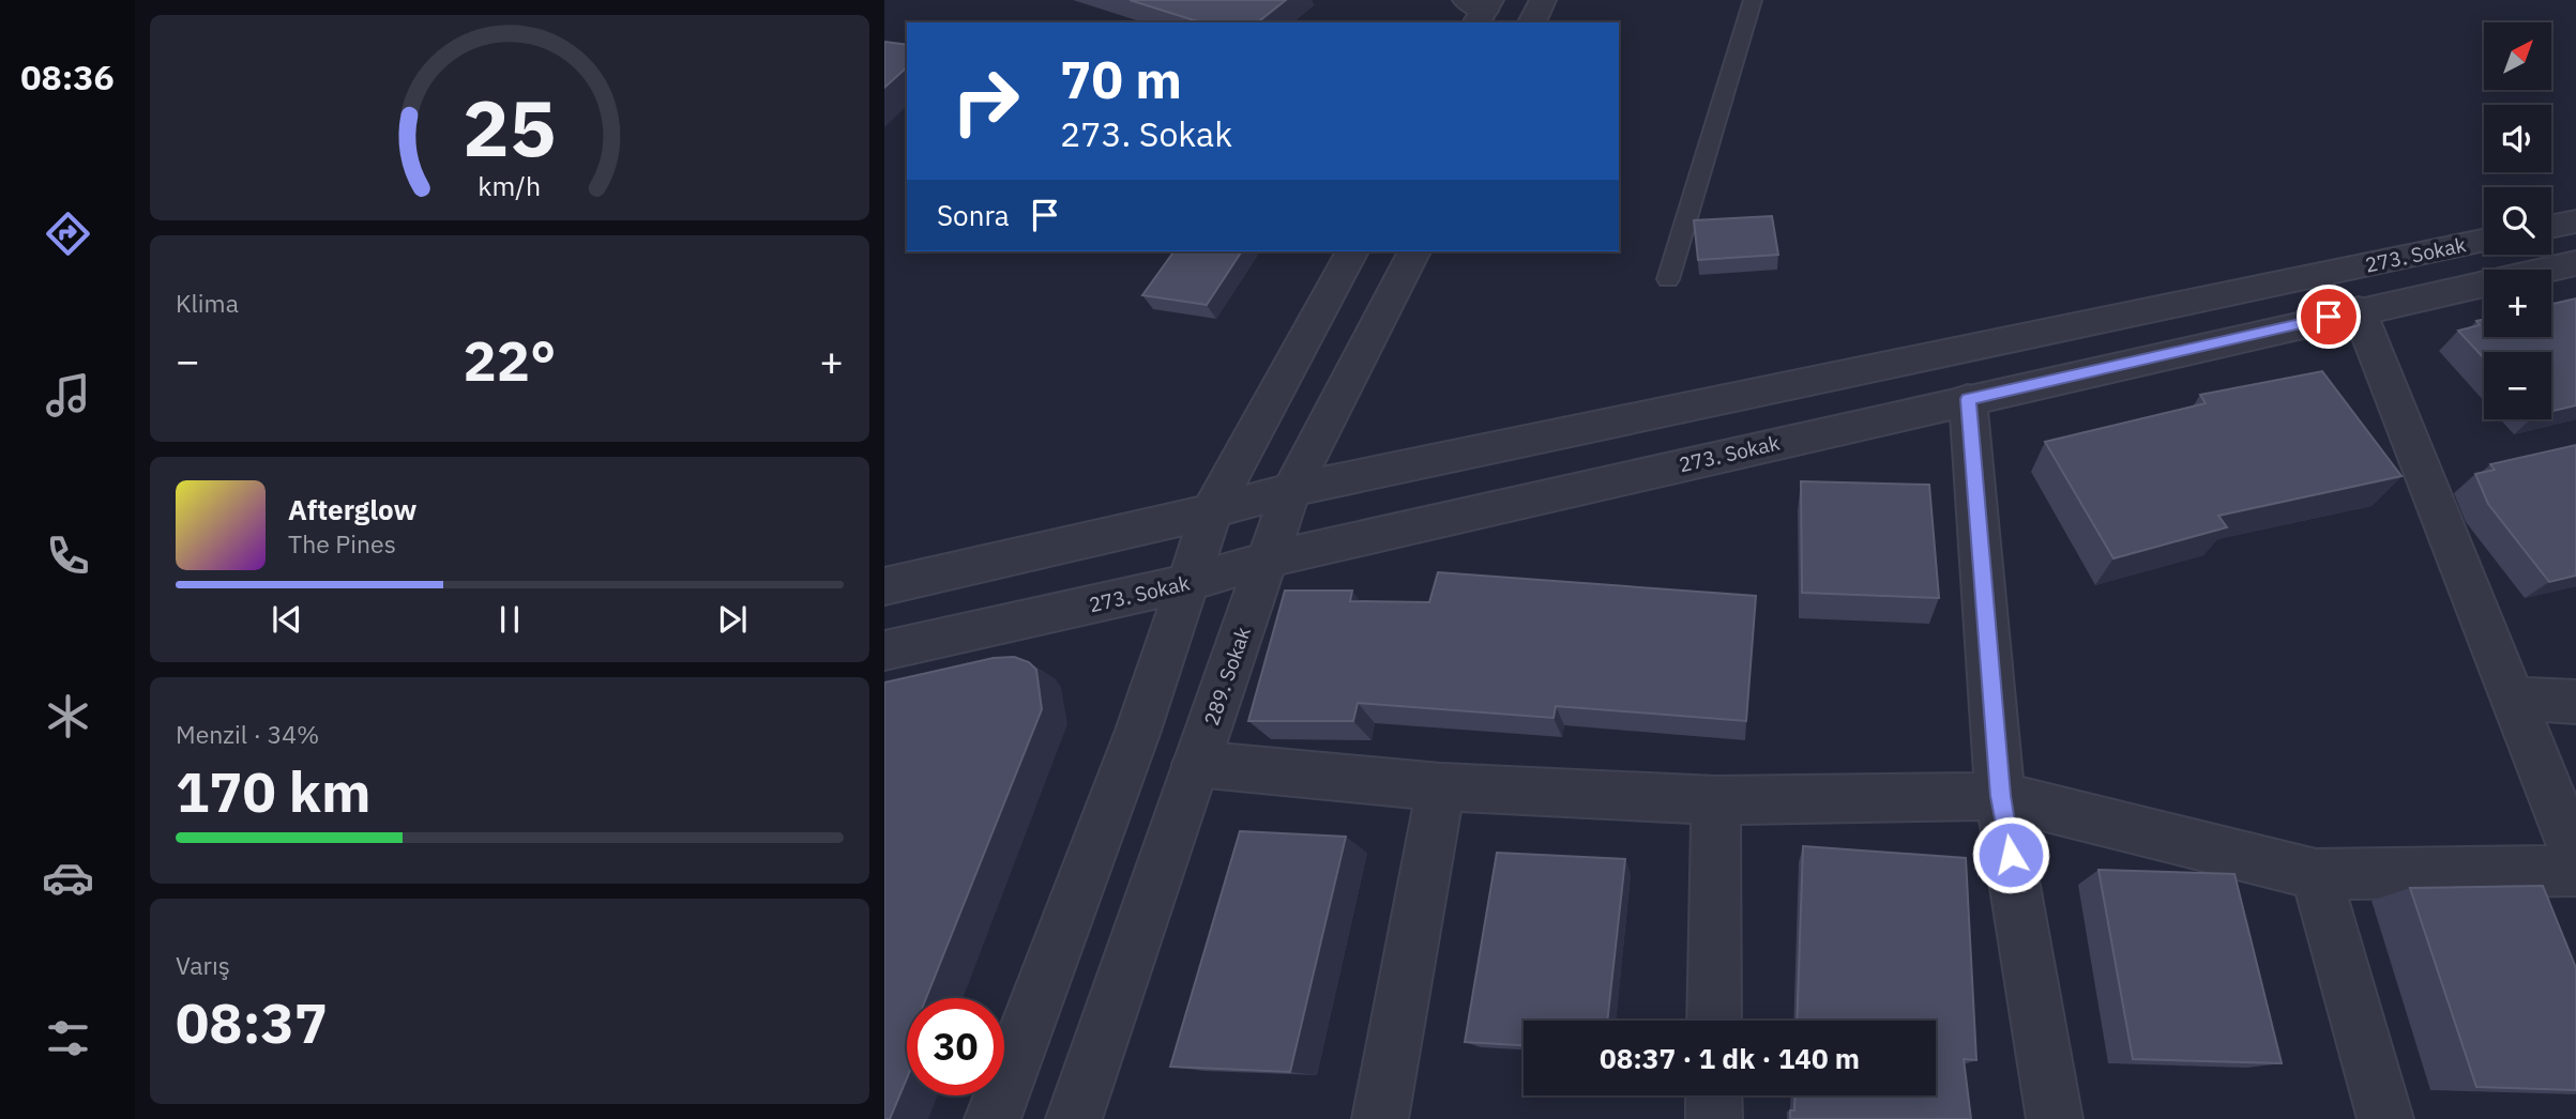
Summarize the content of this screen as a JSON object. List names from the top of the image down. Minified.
{"streets":{"street":["273. Sokak","289. Sokak"]},"crossings":[["273. Sokak","289. Sokak"]],"north":"top right","page":{"tabs":"08:36","map_buttons":["+","−"],"turn":["70 m","273. Sokak"],"then":"Sonra","tile":["Klima",["Menzil · 34%","170 km"],["Varış","08:37"]],"heat":["−","22°","+"],"song":["Afterglow","The Pines"],"limit":"30","trip":"08:37 · 1 dk · 140 m","gauge":["25","km/h"]}}
